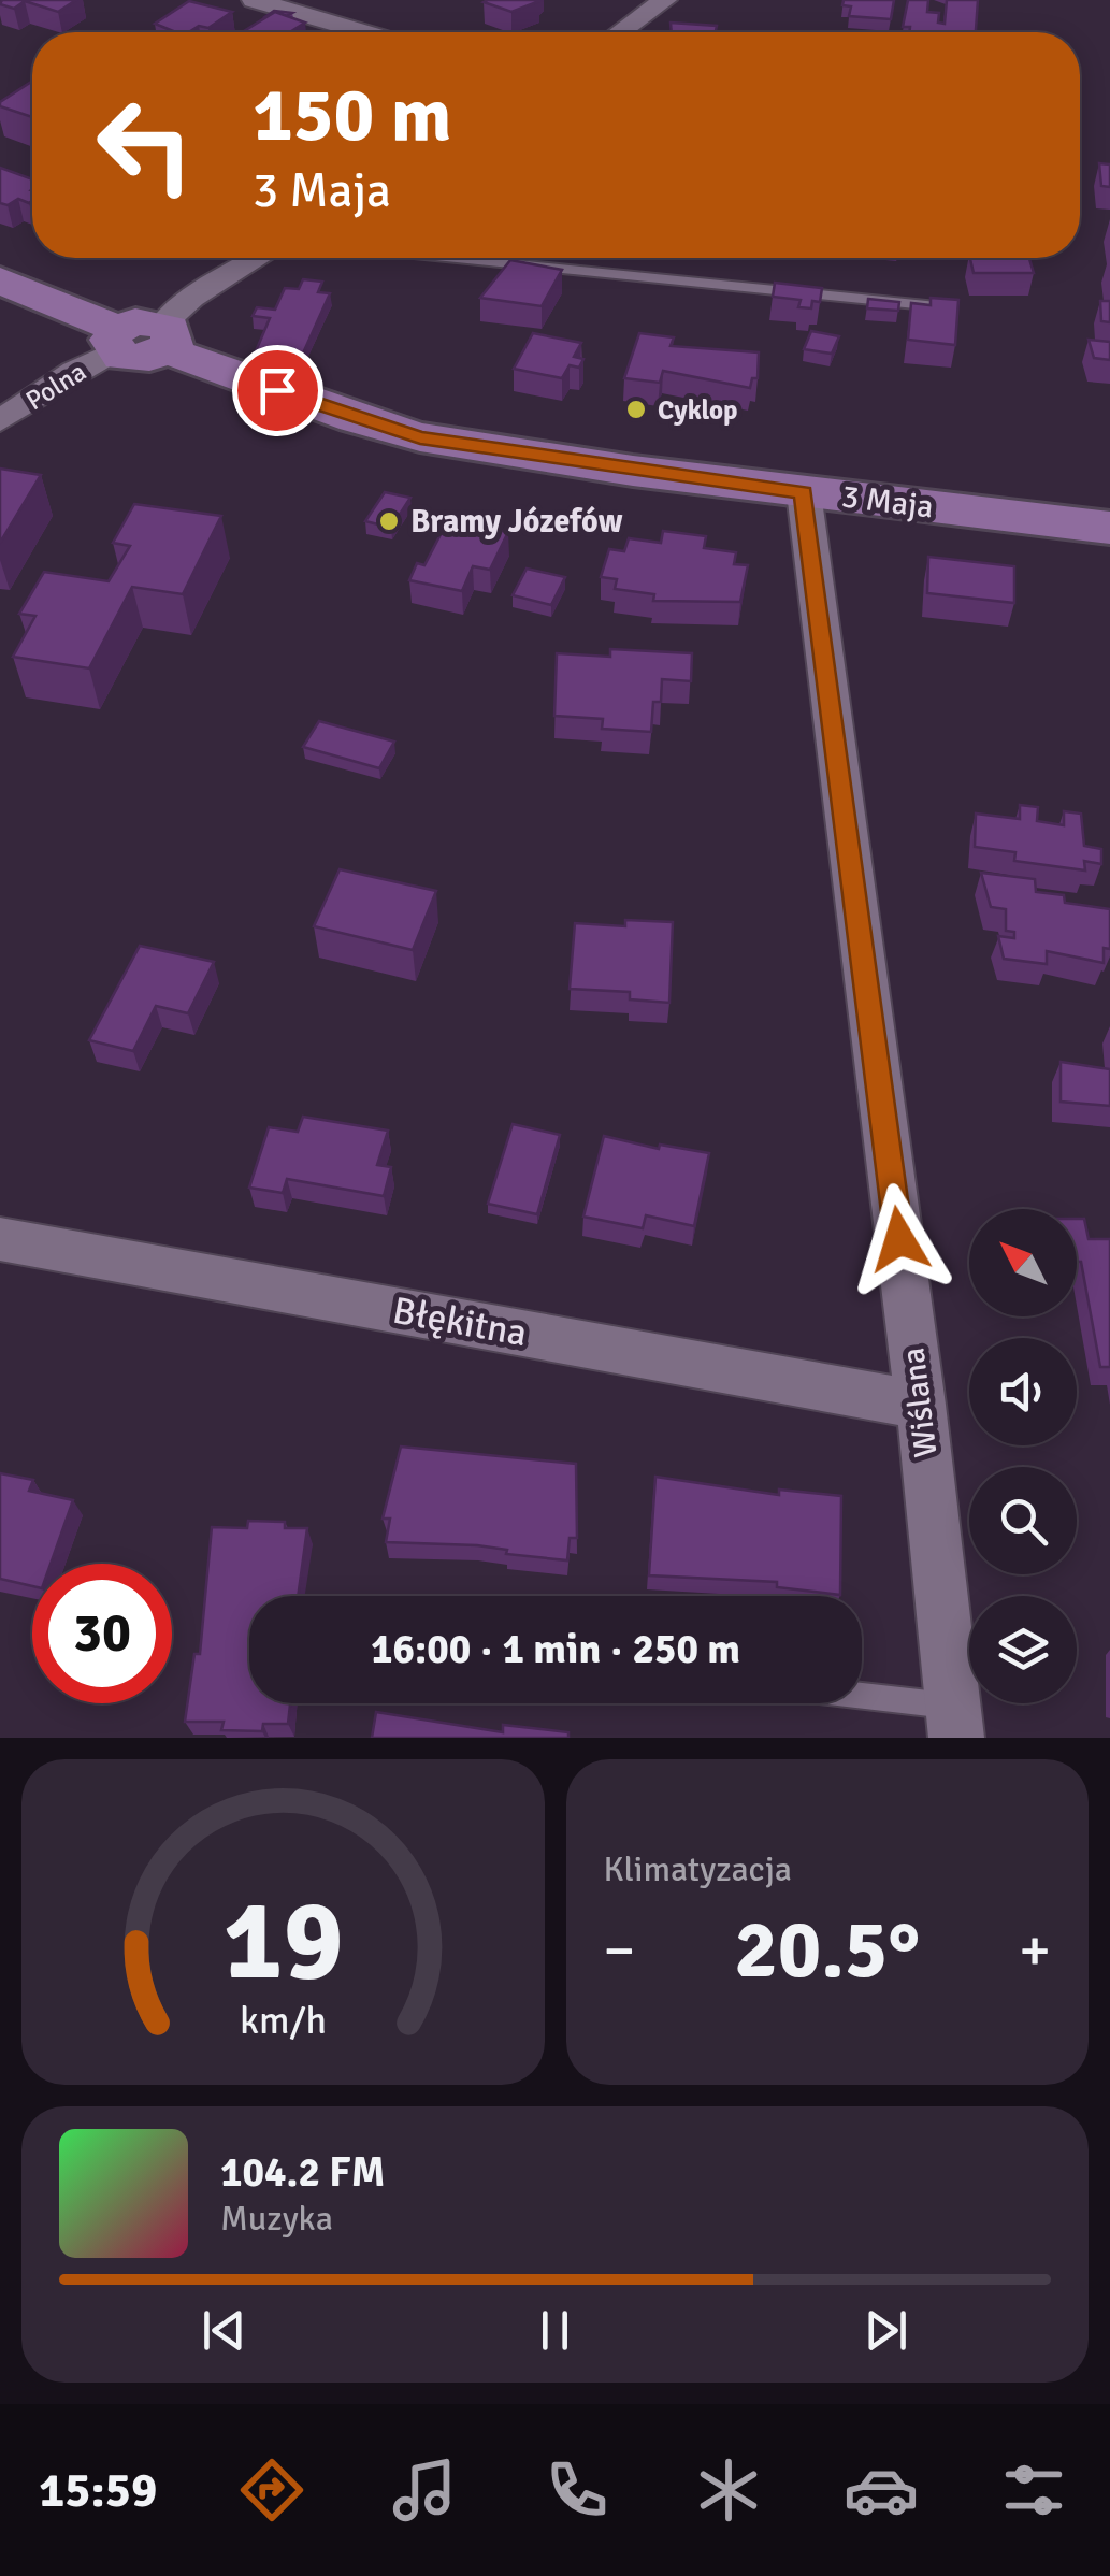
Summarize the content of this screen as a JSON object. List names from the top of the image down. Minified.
{"streets":{"street":["Polna","3 Maja","Błękitna","Wiślana"]},"crossings":[["3 Maja","Wiślana"],["Błękitna","Wiślana"]],"places":["Cyklop","Bramy Józefów"],"north":"top left","page":{"turn":["150 m","3 Maja"],"limit":"30","trip":"16:00 · 1 min · 250 m","tile":"Klimatyzacja","heat":["−","20.5°","+"],"song":["104.2 FM","Muzyka"],"tabs":"15:59","gauge":["19","km/h"]}}
